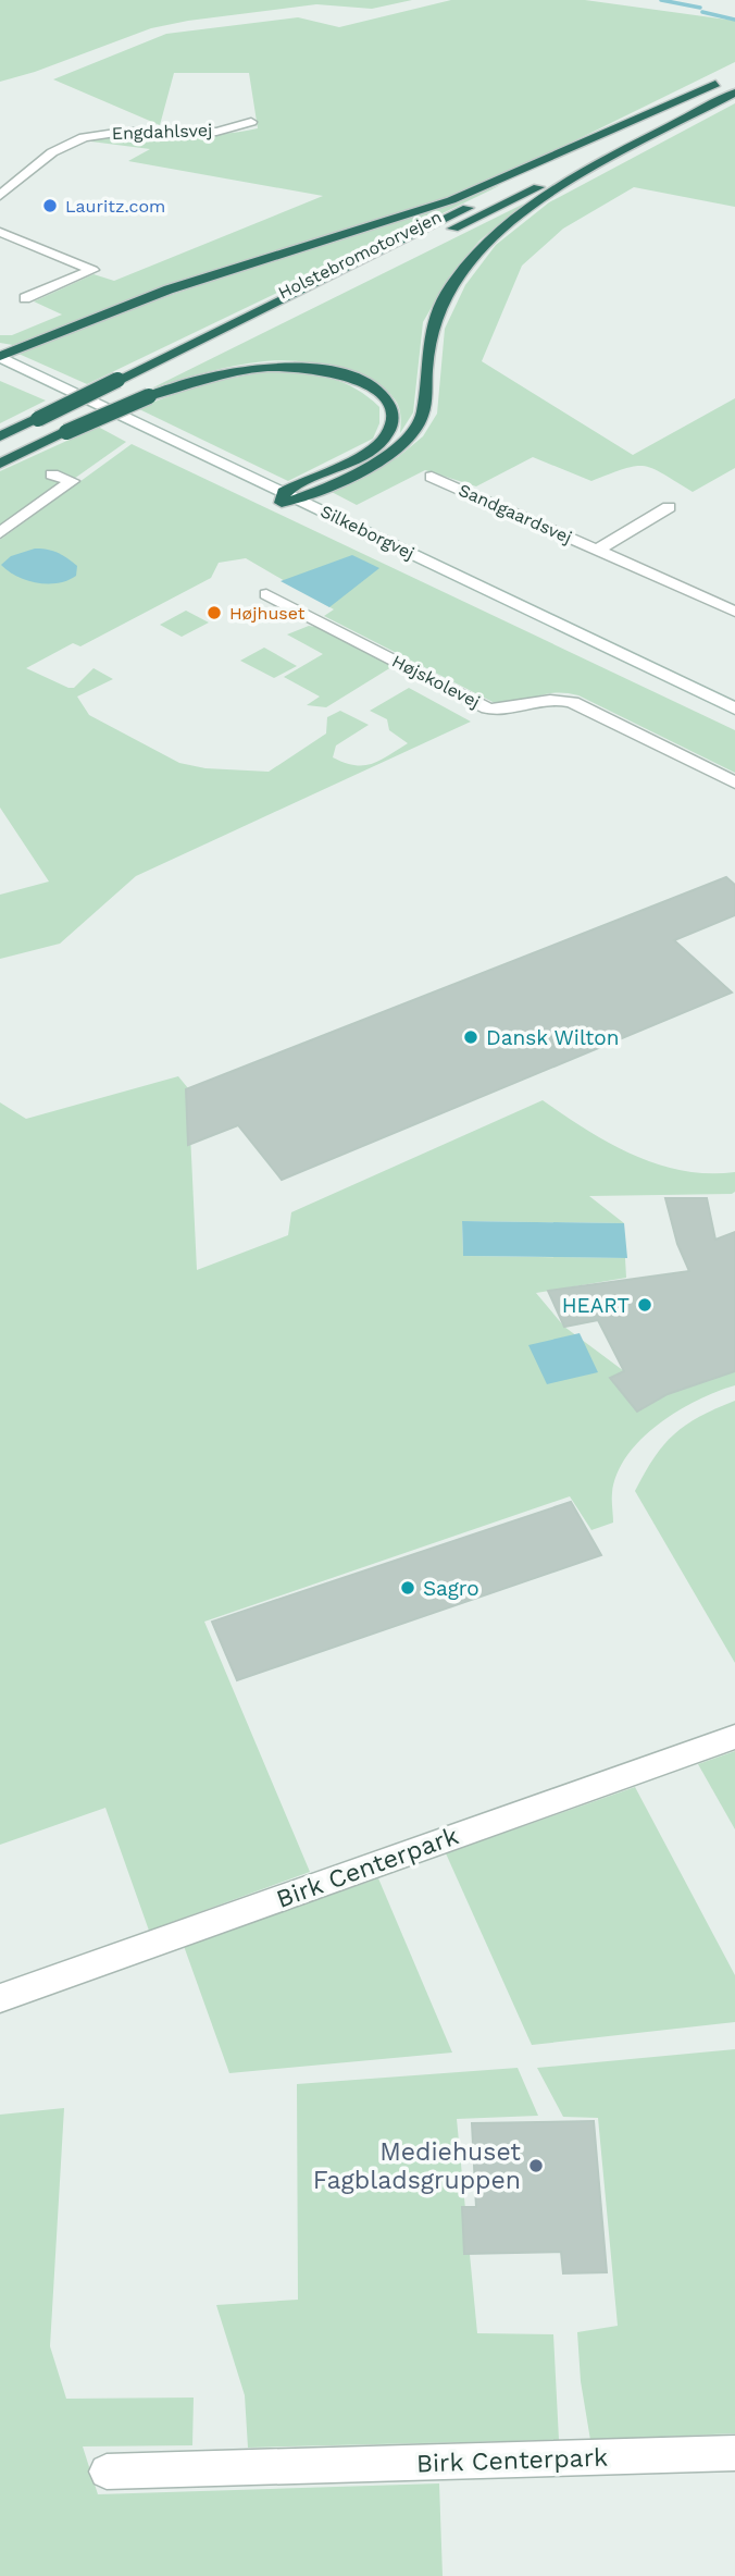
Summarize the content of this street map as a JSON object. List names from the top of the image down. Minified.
{"streets":{"highway":["Holstebromotorvejen"],"street":["Engdahlsvej","Sandgaardsvej","Silkeborgvej","Højskolevej","Birk Centerpark"]},"places":["Lauritz.com","Højhuset","Dansk Wilton","HEART","Sagro","Mediehuset Fagbladsgruppen"]}
